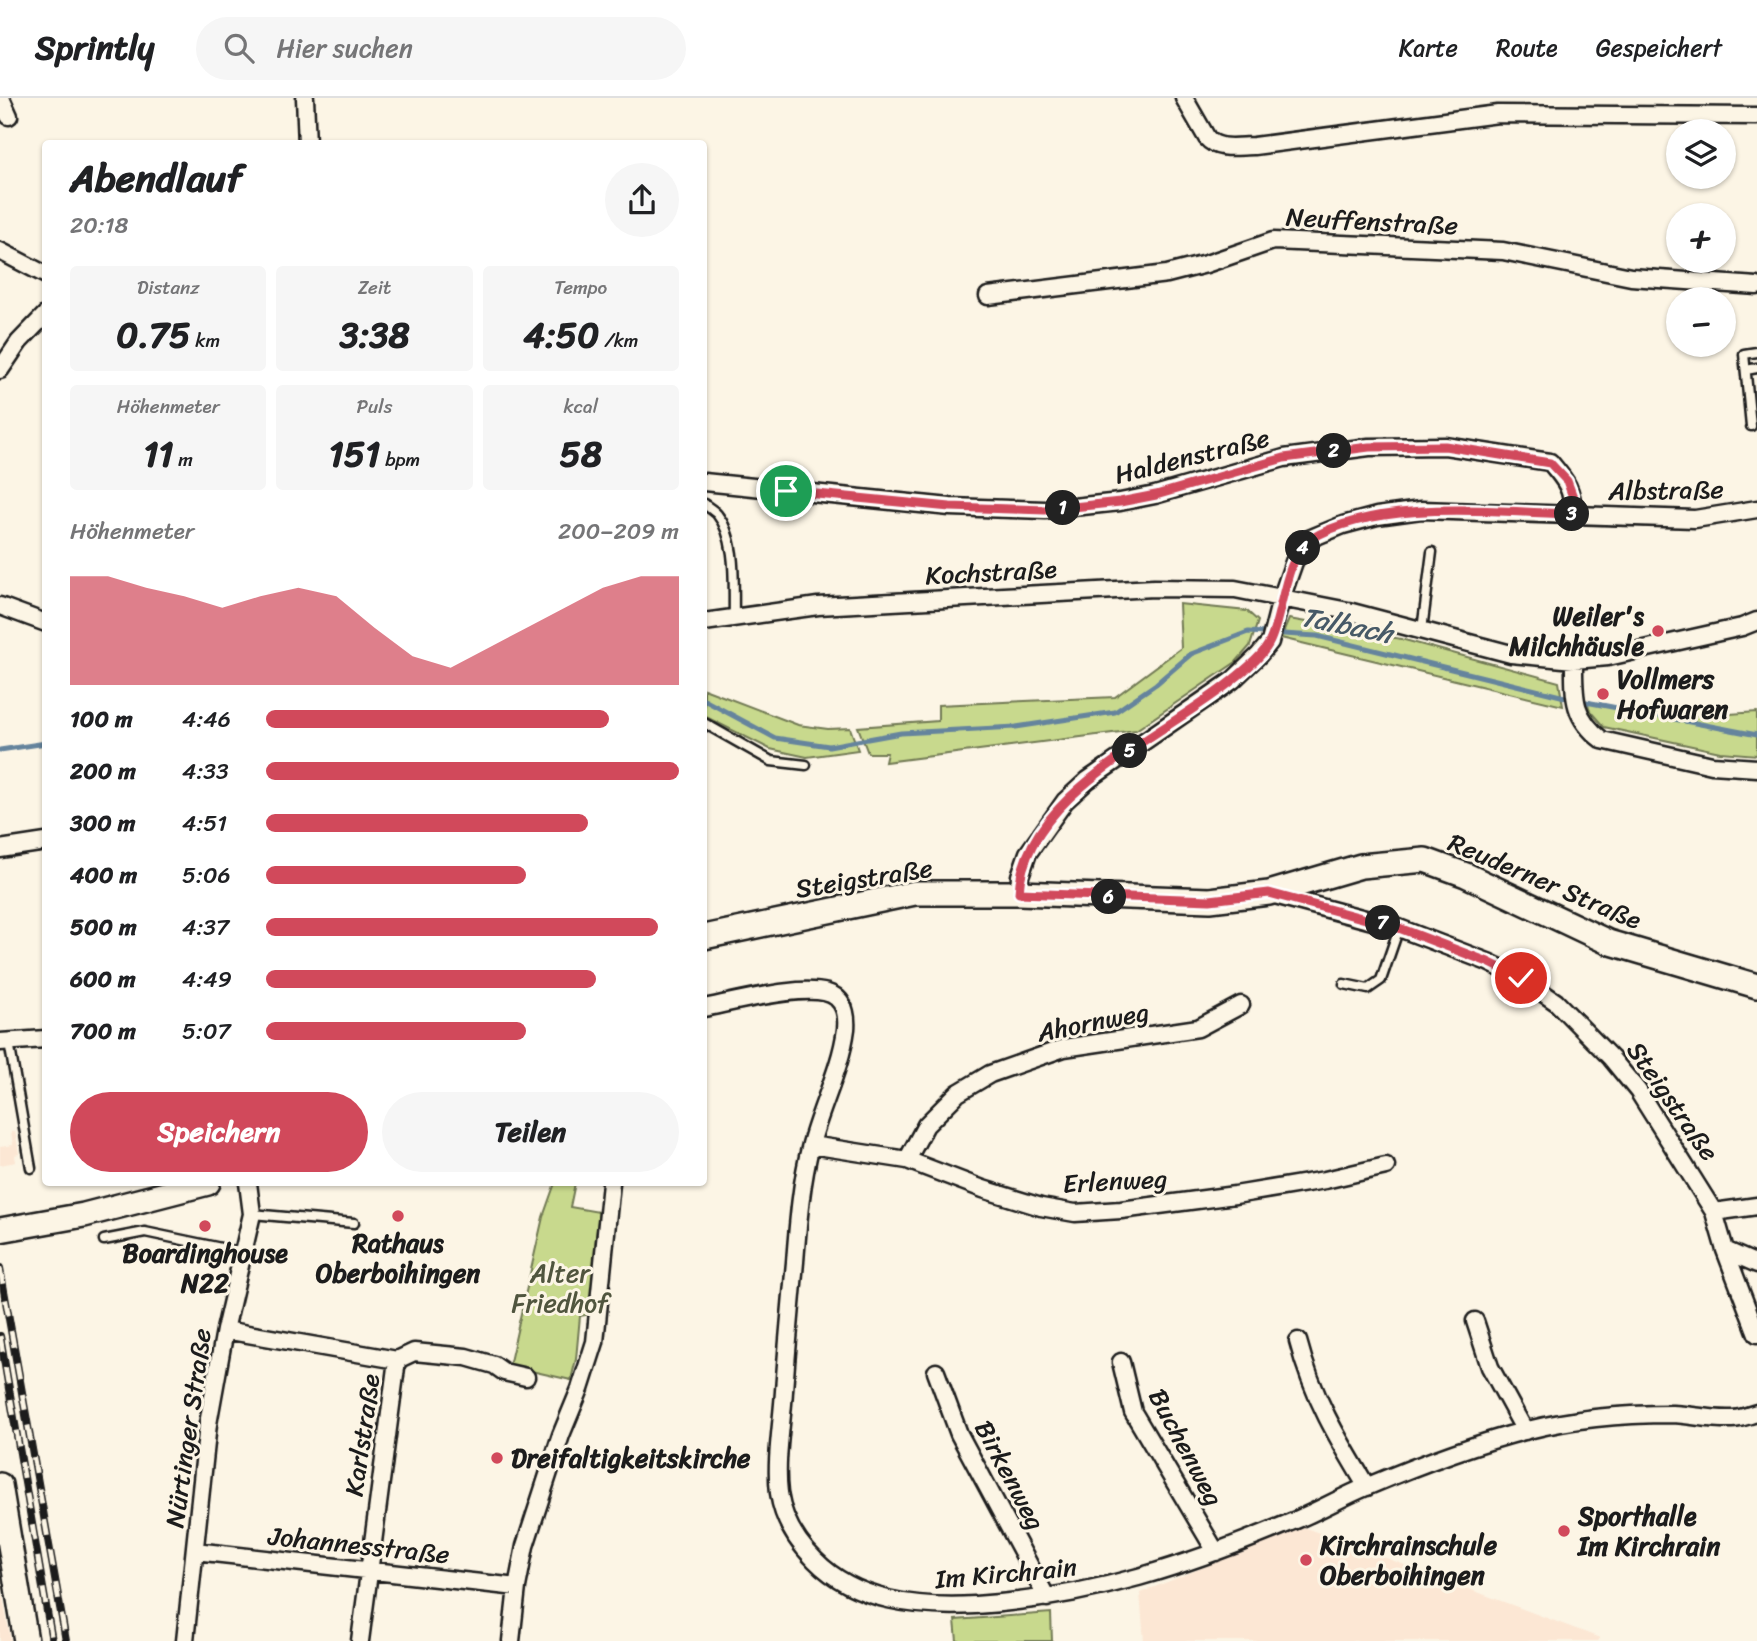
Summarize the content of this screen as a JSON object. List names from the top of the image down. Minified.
{"streets":{"street":["Neuffenstraße","Haldenstraße","Albstraße","Kochstraße","Steigstraße","Reuderner Straße","Ahornweg","Erlenweg","Nürtinger Straße","Karlstraße","Buchenweg","Birkenweg","Johannesstraße","Im Kirchrain"]},"crossings":[["Haldenstraße","Albstraße"],["Albstraße","Kochstraße"],["Albstraße","Steigstraße"],["Steigstraße","Reuderner Straße"],["Ahornweg","Erlenweg"],["Erlenweg","Im Kirchrain"],["Nürtinger Straße","Johannesstraße"],["Karlstraße","Johannesstraße"],["Buchenweg","Im Kirchrain"],["Birkenweg","Im Kirchrain"]],"water":["Talbach"],"parks":["Alter Friedhof"],"places":["Weiler's Milchhäusle","Vollmers Hofwaren","Rathaus Oberboihingen","Boardinghouse N22","Dreifaltigkeitskirche","Sporthalle Im Kirchrain","Kirchrainschule Oberboihingen"],"page":{"header":"Sprintly","search":"Hier suchen","nav":["Karte","Route","Gespeichert"],"map_buttons":["+","−"],"heading":["Abendlauf","20:18"],"stats":[["Distanz","0.75 km"],["Zeit","3:38"],["Tempo","4:50 /km"],["Höhenmeter","11 m"],["Puls","151 bpm"],["kcal","58"]],"pins":["2","1","3","4","5","6","7"],"chart":["Höhenmeter","200–209 m"],"list":[{"name":"100 m","note":"4:46"},{"name":"200 m","note":"4:33"},{"name":"300 m","note":"4:51"},{"name":"400 m","note":"5:06"},{"name":"500 m","note":"4:37"},{"name":"600 m","note":"4:49"},{"name":"700 m","note":"5:07"}],"buttons":["Speichern","Teilen"]}}
